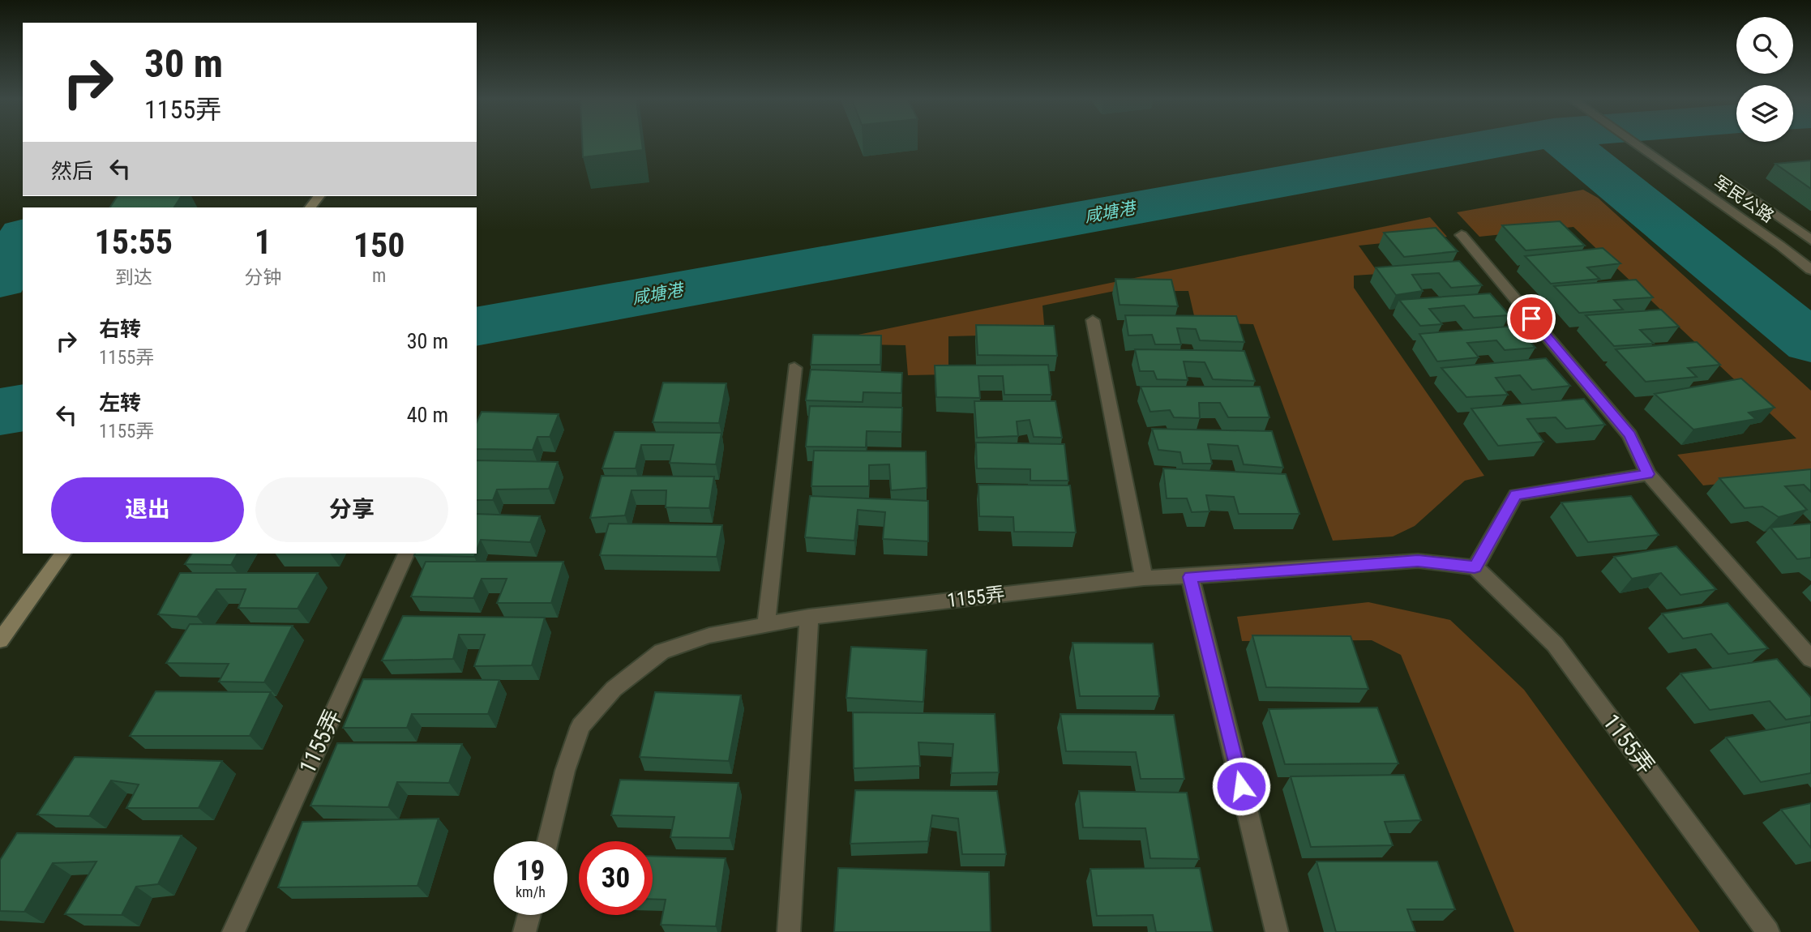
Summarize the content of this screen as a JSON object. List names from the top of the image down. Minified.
{"streets":{"street":["军民公路","1155弄"]},"water":["咸塘港"],"page":{"turn":["30 m","1155弄"],"then":"然后","eta":["15:55","到达","1","分钟","150","m"],"list":[{"name":"右转","note":"1155弄","value":"30 m"},{"name":"左转","note":"1155弄","value":"40 m"}],"buttons":["退出","分享"],"speed":"19 km/h","limit":"30"}}
